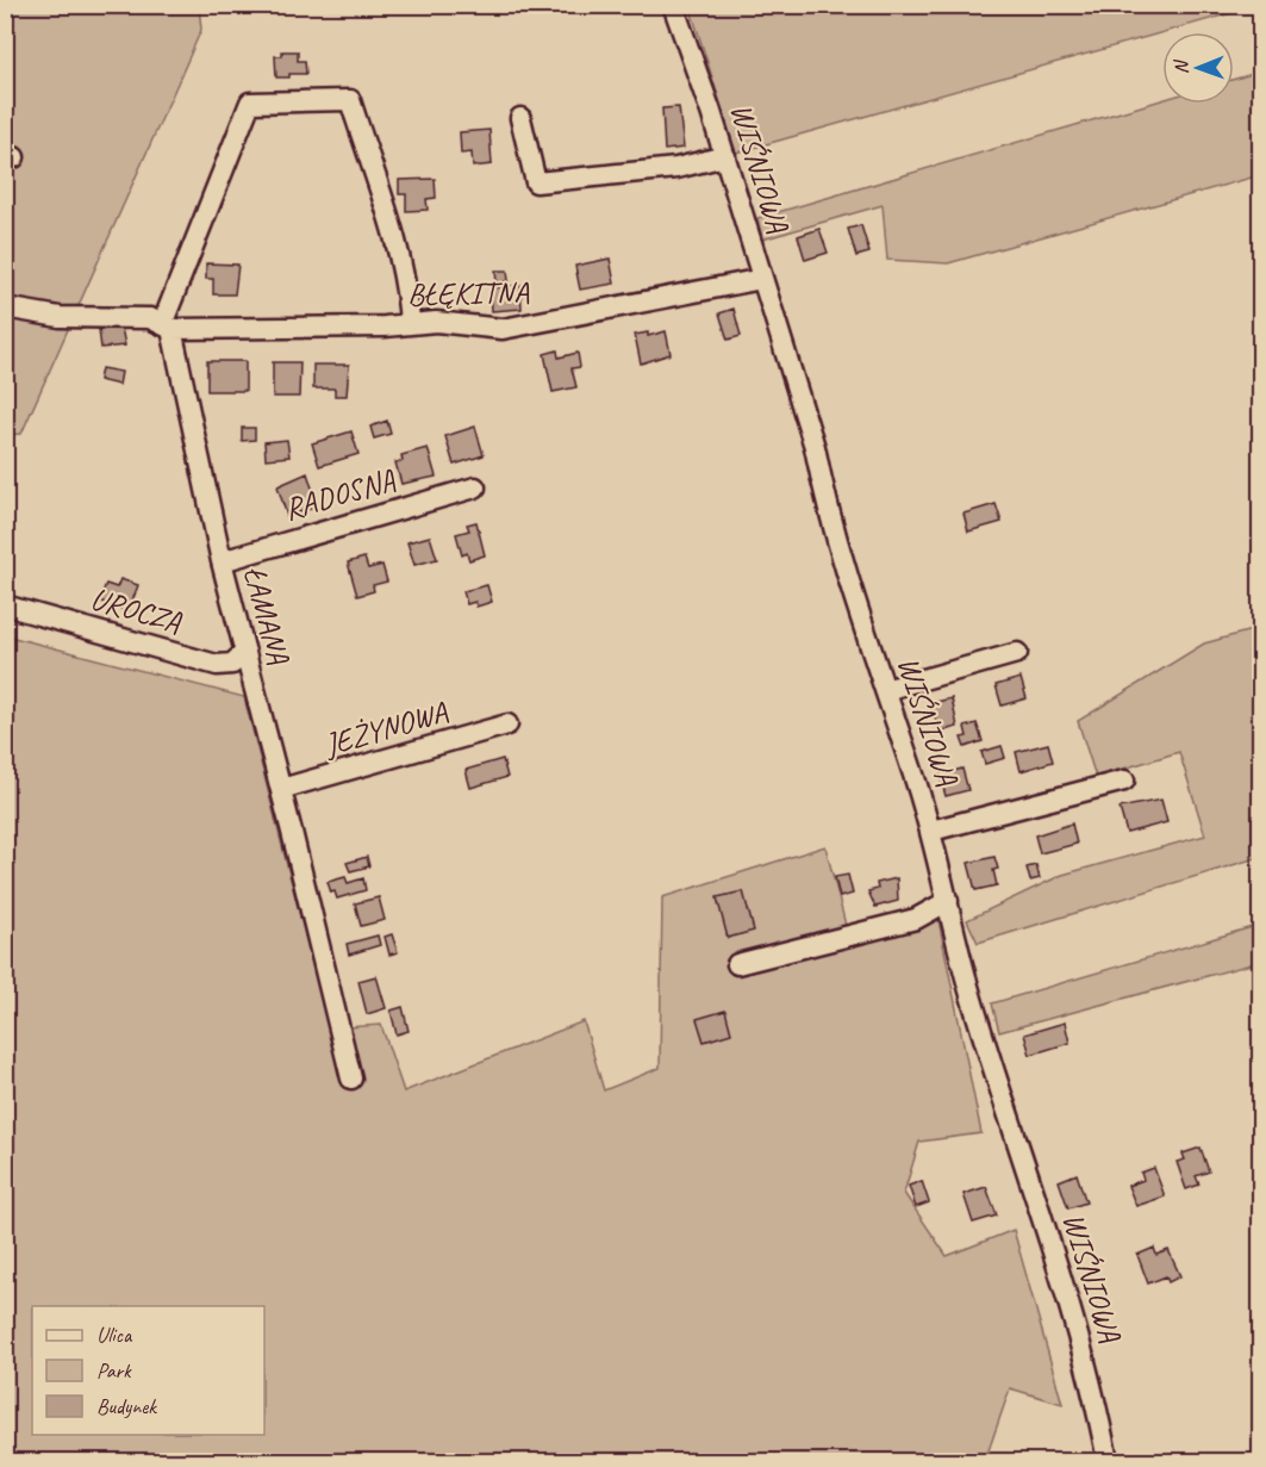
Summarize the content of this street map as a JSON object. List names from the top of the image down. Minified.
{"streets":{"street":["WIŚNIOWA","BŁĘKITNA","RADOSNA","UROCZA","ŁAMANA","JEŻYNOWA"]},"crossings":[["WIŚNIOWA","BŁĘKITNA"],["BŁĘKITNA","ŁAMANA"],["RADOSNA","ŁAMANA"],["UROCZA","ŁAMANA"],["ŁAMANA","JEŻYNOWA"]],"legend":["Ulica","Park","Budynek"],"north":"left"}
